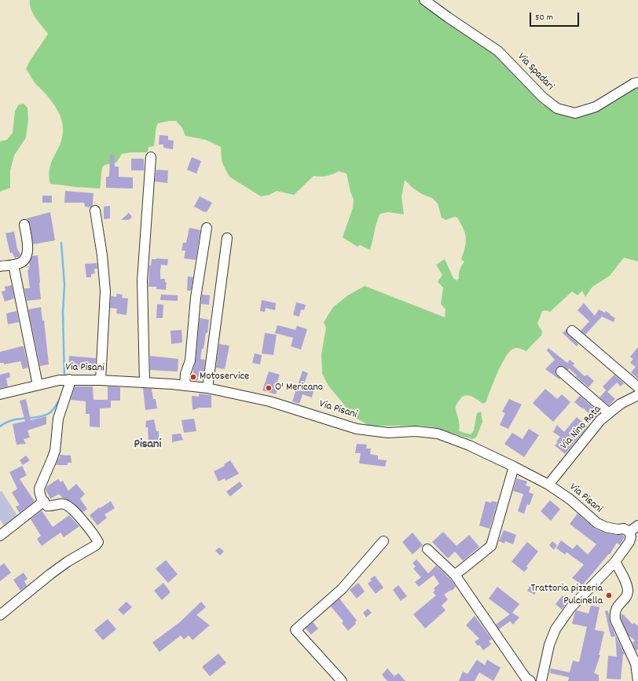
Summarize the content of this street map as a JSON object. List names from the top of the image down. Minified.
{"streets":{"street":["Via Spadari","Via Pisani","Via Nino Rota"]},"crossings":[["Via Pisani","Via Nino Rota"]],"districts":["Pisani"],"places":["Motoservice","O' Mericano","Trattoria pizzeria Pulcinella"],"scale_bar":"50 m"}
